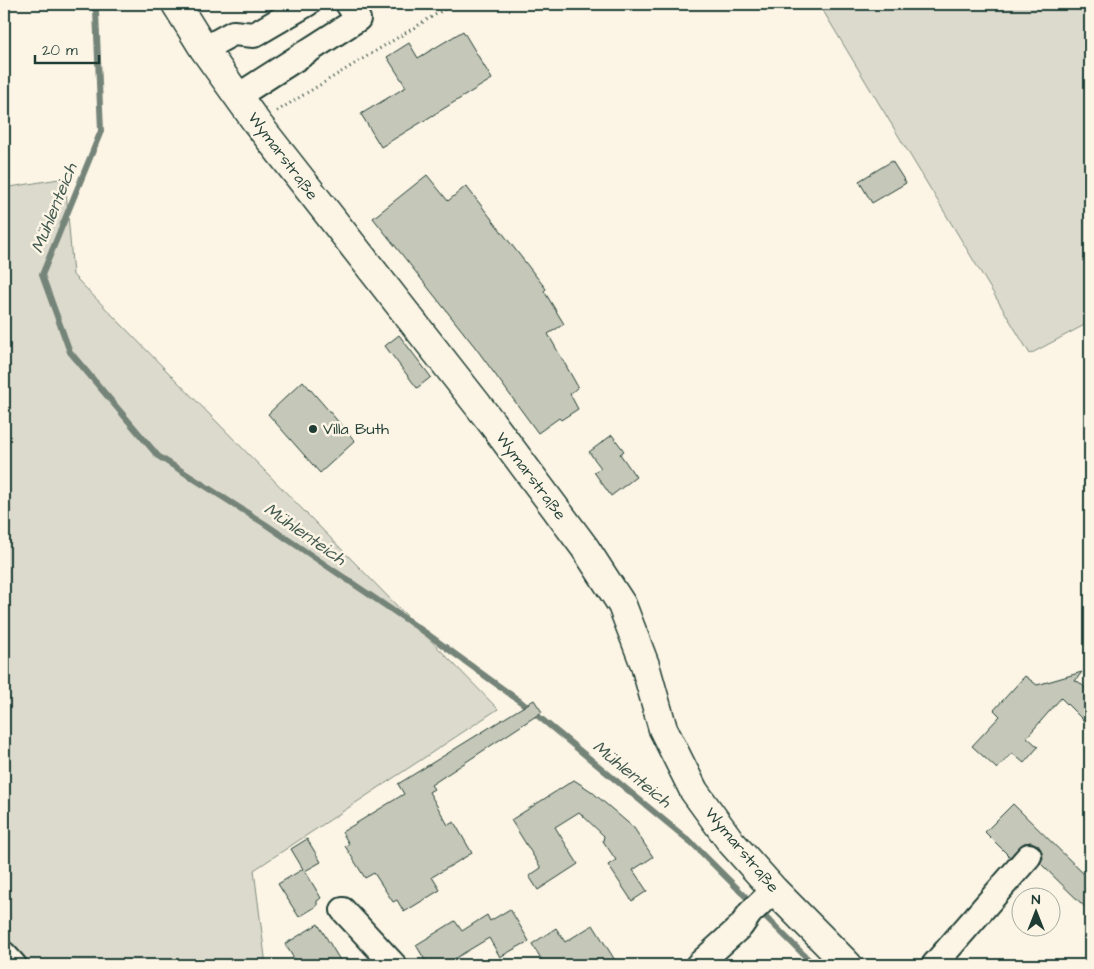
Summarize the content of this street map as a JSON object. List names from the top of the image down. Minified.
{"streets":{"main road":["Wymarstraße"]},"water":["Mühlenteich"],"places":["Villa Buth"],"scale_bar":"20 m","north":"top"}
